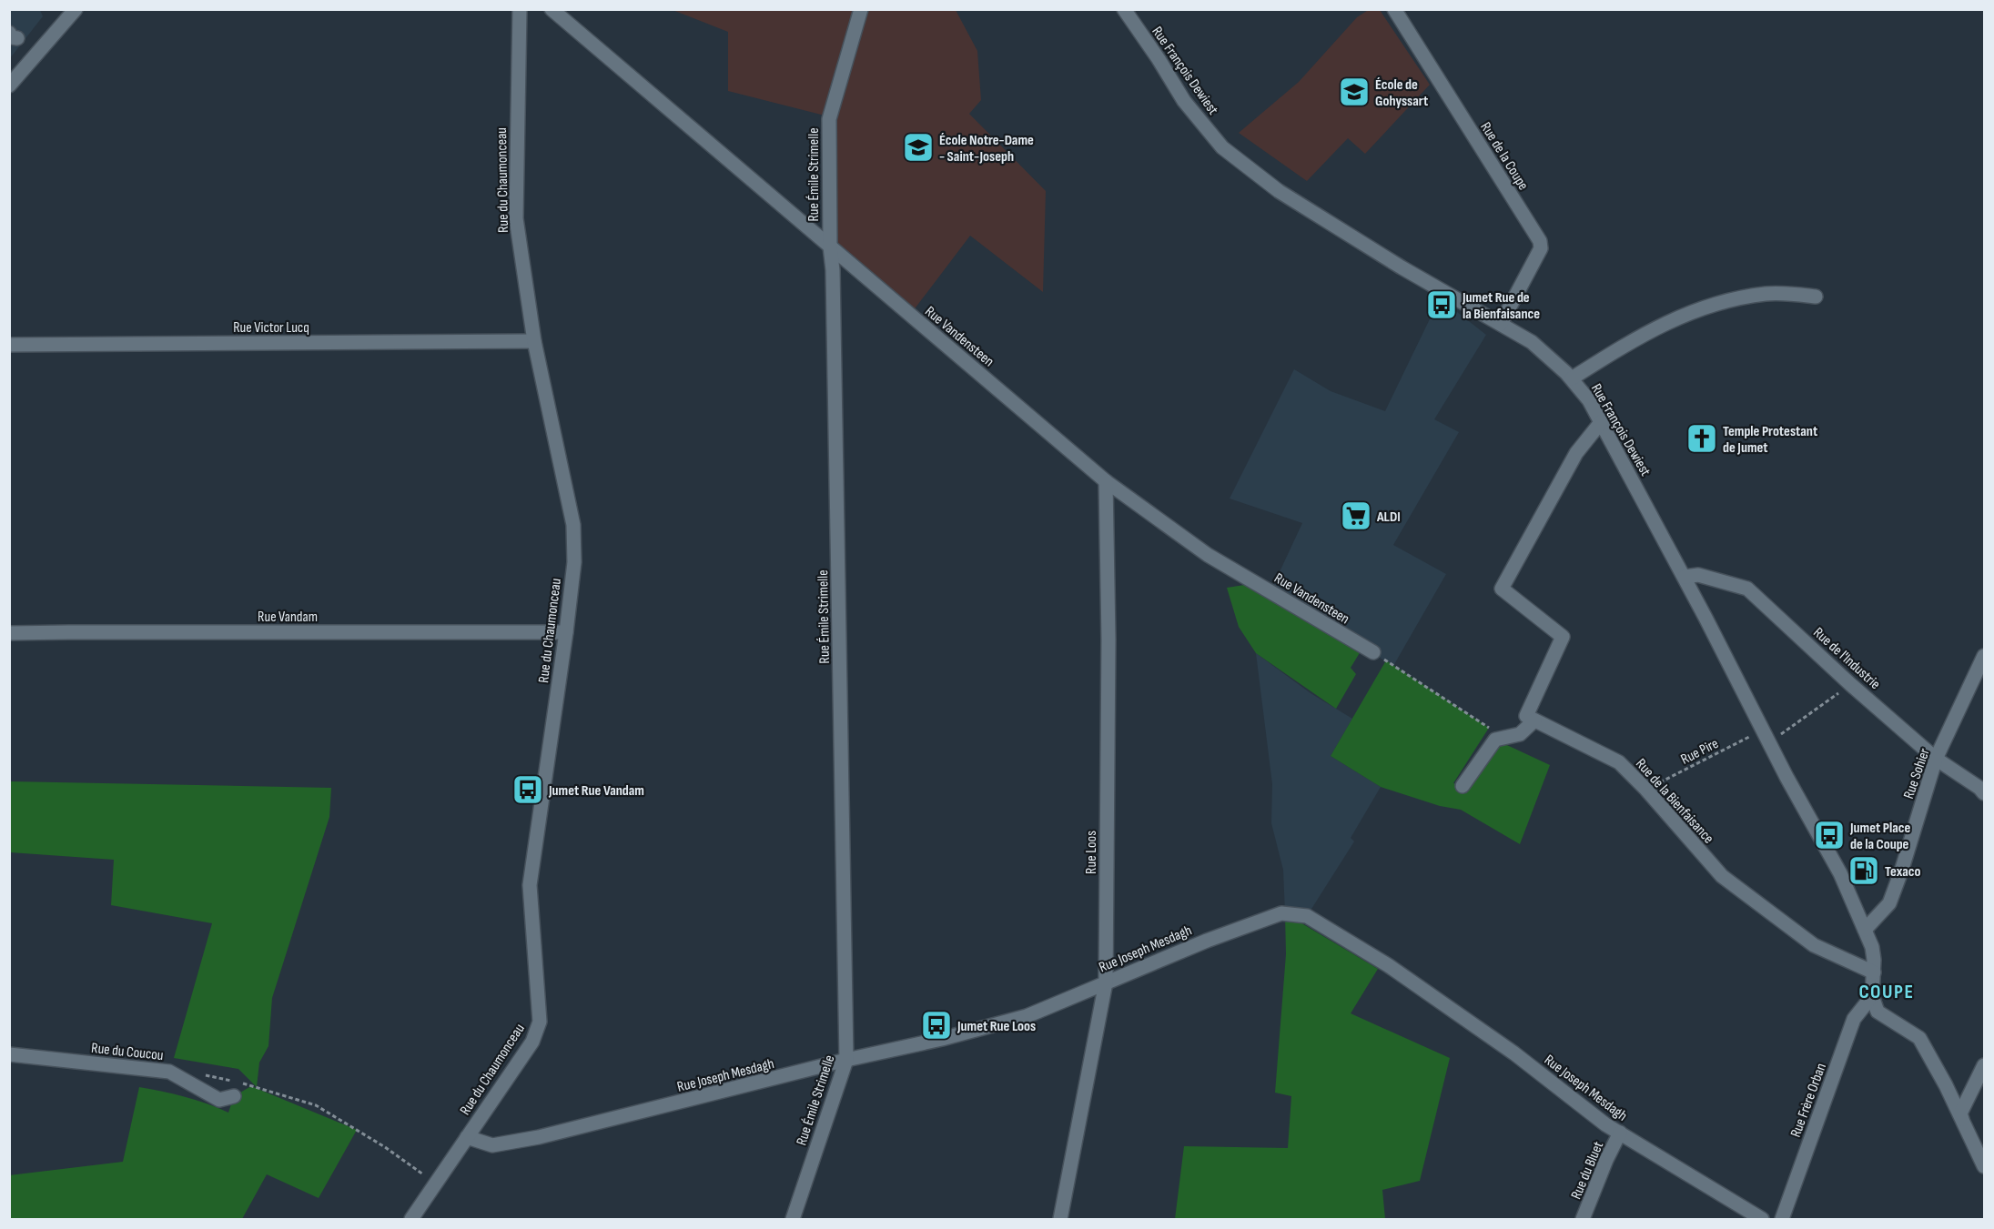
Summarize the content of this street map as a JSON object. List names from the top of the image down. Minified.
{"streets":{"street":["Rue François Dewiest","Rue de la Coupe","Rue Émile Strimelle","Rue du Chaumonceau","Rue Victor Lucq","Rue Vandensteen","Rue Vandam","Rue de l'Industrie","Rue Sohier","Rue de la Bienfaisance","Rue Loos","Rue Joseph Mesdagh","Rue du Coucou","Rue Frère Orban","Rue du Bluet"],"path":["Rue Pire"]},"crossings":[["Rue François Dewiest","Rue de la Coupe"],["Rue François Dewiest","Rue de l'Industrie"],["Rue François Dewiest","Rue Pire"],["Rue François Dewiest","Rue Sohier"],["Rue François Dewiest","Rue de la Bienfaisance"],["Rue François Dewiest","Rue Frère Orban"],["Rue Émile Strimelle","Rue Vandensteen"],["Rue Émile Strimelle","Rue Joseph Mesdagh"],["Rue du Chaumonceau","Rue Victor Lucq"],["Rue du Chaumonceau","Rue Vandam"],["Rue du Chaumonceau","Rue Joseph Mesdagh"],["Rue Vandensteen","Rue Loos"],["Rue de l'Industrie","Rue Pire"],["Rue de l'Industrie","Rue Sohier"],["Rue Pire","Rue de la Bienfaisance"],["Rue Loos","Rue Joseph Mesdagh"],["Rue Joseph Mesdagh","Rue du Bluet"]],"districts":["COUPE"],"places":{"school or university":["École de Gohyssart","École Notre-Dame - Saint-Joseph"],"bus stop":["Jumet Rue de la Bienfaisance","Jumet Rue Vandam","Jumet Place de la Coupe","Jumet Rue Loos"],"church":["Temple Protestant de Jumet"],"supermarket":["ALDI"],"fuel station":["Texaco"]}}
